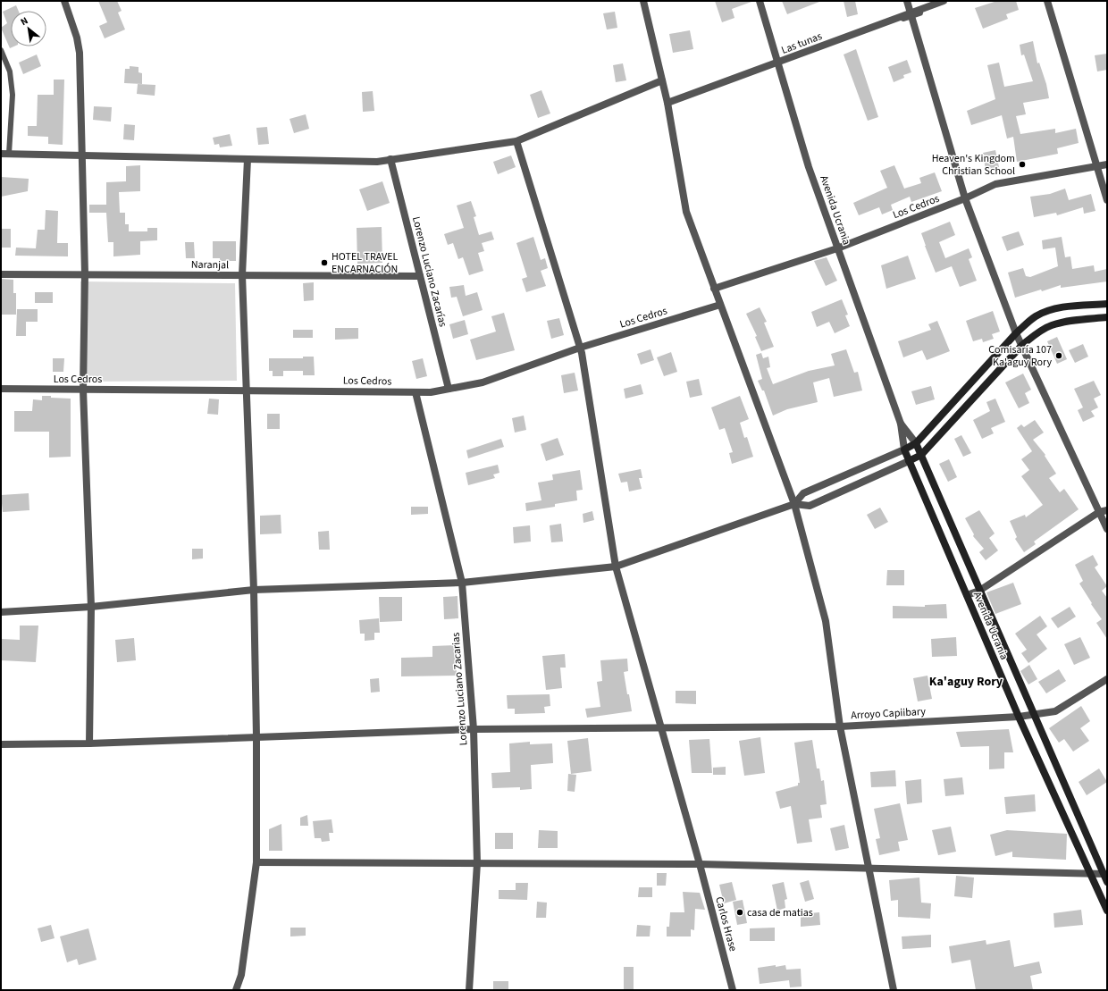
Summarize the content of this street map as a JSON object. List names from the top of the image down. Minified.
{"streets":{"main road":["Avenida Ucrania"],"street":["Las tunas","Los Cedros","Naranjal","Lorenzo Luciano Zacarías","Lorenzo Luciano Zacarias","Arroyo Capiibary","Carlos Hrase"]},"crossings":[["Las tunas","Avenida Ucrania"],["Los Cedros","Avenida Ucrania"],["Los Cedros","Lorenzo Luciano Zacarías"],["Los Cedros","Lorenzo Luciano Zacarias"],["Los Cedros","Carlos Hrase"],["Avenida Ucrania","Arroyo Capiibary"],["Naranjal","Lorenzo Luciano Zacarías"],["Lorenzo Luciano Zacarias","Arroyo Capiibary"],["Arroyo Capiibary","Carlos Hrase"]],"districts":["Ka'aguy Rory"],"places":["Heaven's Kingdom Christian School","HOTEL TRAVEL ENCARNACIÓN","Comisaría 107 Ka'aguy Rory","casa de matias"],"north":"top left"}
